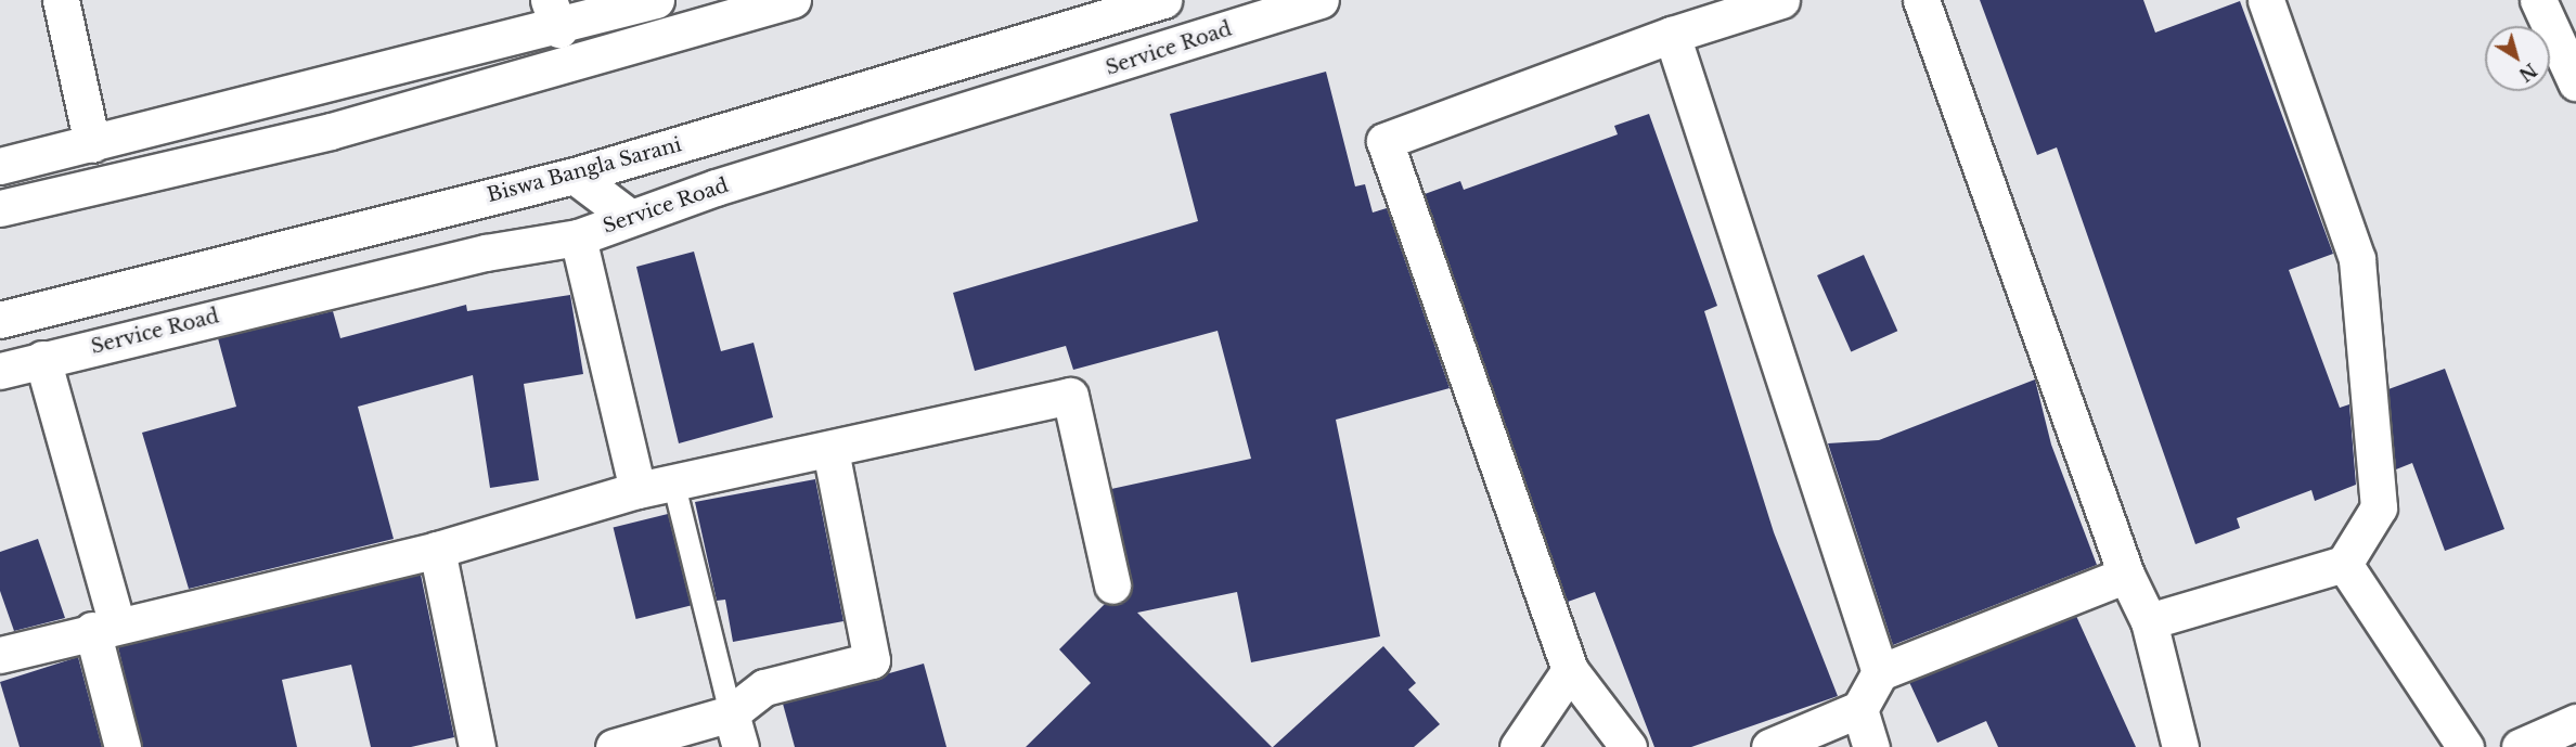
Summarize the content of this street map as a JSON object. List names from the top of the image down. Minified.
{"streets":{"street":["Service Road","Biswa Bangla Sarani"]},"north":"bottom right"}
